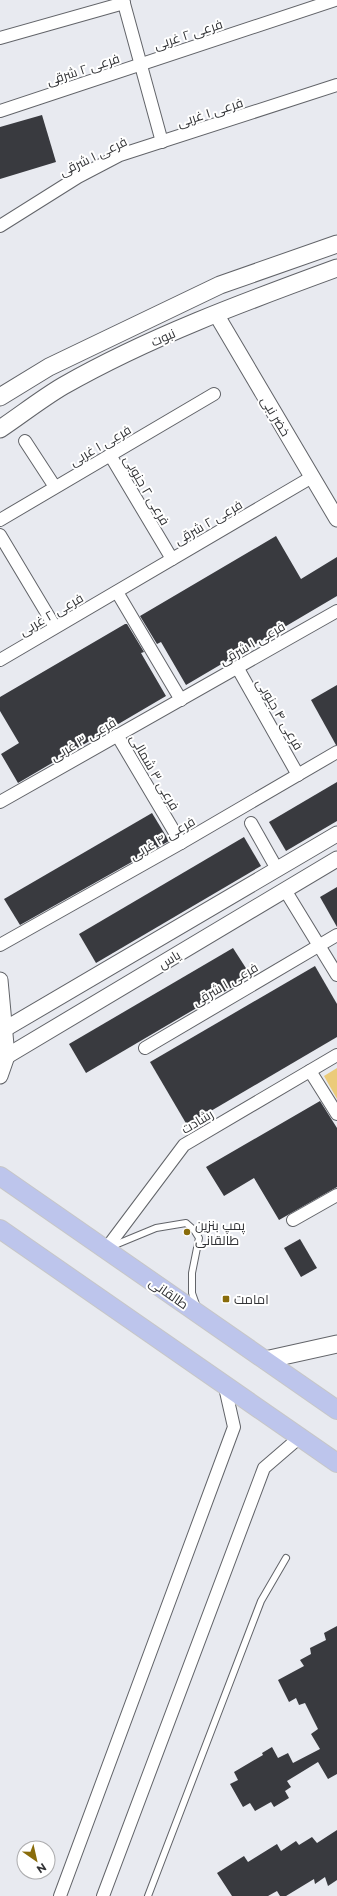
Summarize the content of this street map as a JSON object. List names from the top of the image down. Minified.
{"streets":{"main road":["نبوت","طالقانی"],"street":["فرعی ۲ غربی","فرعی ۲ شرقی","فرعی ۱ غربی","فرعی ۱ شرقی","خضر نبی","فرعی ۲ جنوبی","فرعی ۴ جنوبی","فرعی ۳ غربی","فرعی ۳ شمالی","فرعی ۴ غربی","یاس","رشادت"]},"crossings":[["فرعی ۲ غربی","فرعی ۲ شرقی"],["فرعی ۲ شرقی","خضر نبی"],["فرعی ۲ شرقی","فرعی ۲ جنوبی"],["فرعی ۱ غربی","فرعی ۱ شرقی"],["فرعی ۱ غربی","فرعی ۲ جنوبی"],["فرعی ۱ شرقی","فرعی ۴ جنوبی"],["فرعی ۱ شرقی","فرعی ۳ غربی"],["نبوت","خضر نبی"],["فرعی ۴ جنوبی","فرعی ۴ غربی"],["فرعی ۳ غربی","فرعی ۳ شمالی"],["فرعی ۳ شمالی","فرعی ۴ غربی"],["رشادت","طالقانی"]],"places":{"other":["پمپ بنزین طالقانی"],"transit":["امامت"]},"north":"bottom right"}
